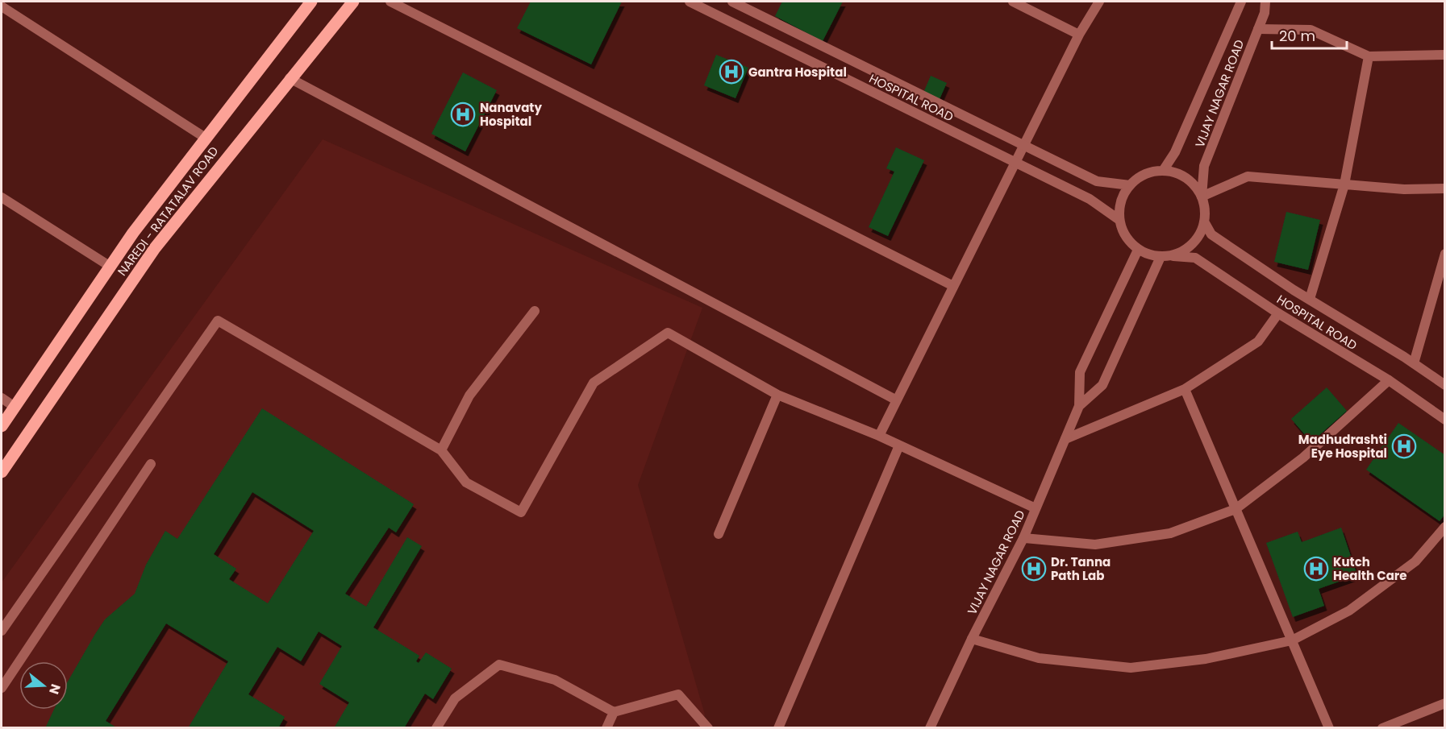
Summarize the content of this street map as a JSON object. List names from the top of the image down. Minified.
{"streets":{"main road":["NAREDI - RATATALAV ROAD"],"street":["VIJAY NAGAR ROAD","HOSPITAL ROAD"]},"crossings":[["VIJAY NAGAR ROAD","HOSPITAL ROAD"]],"places":{"hospital":["Gantra Hospital","Nanavaty Hospital","Madhudrashti Eye Hospital","Dr. Tanna Path Lab","Kutch Health Care"]},"scale_bar":"20 m","north":"right"}
